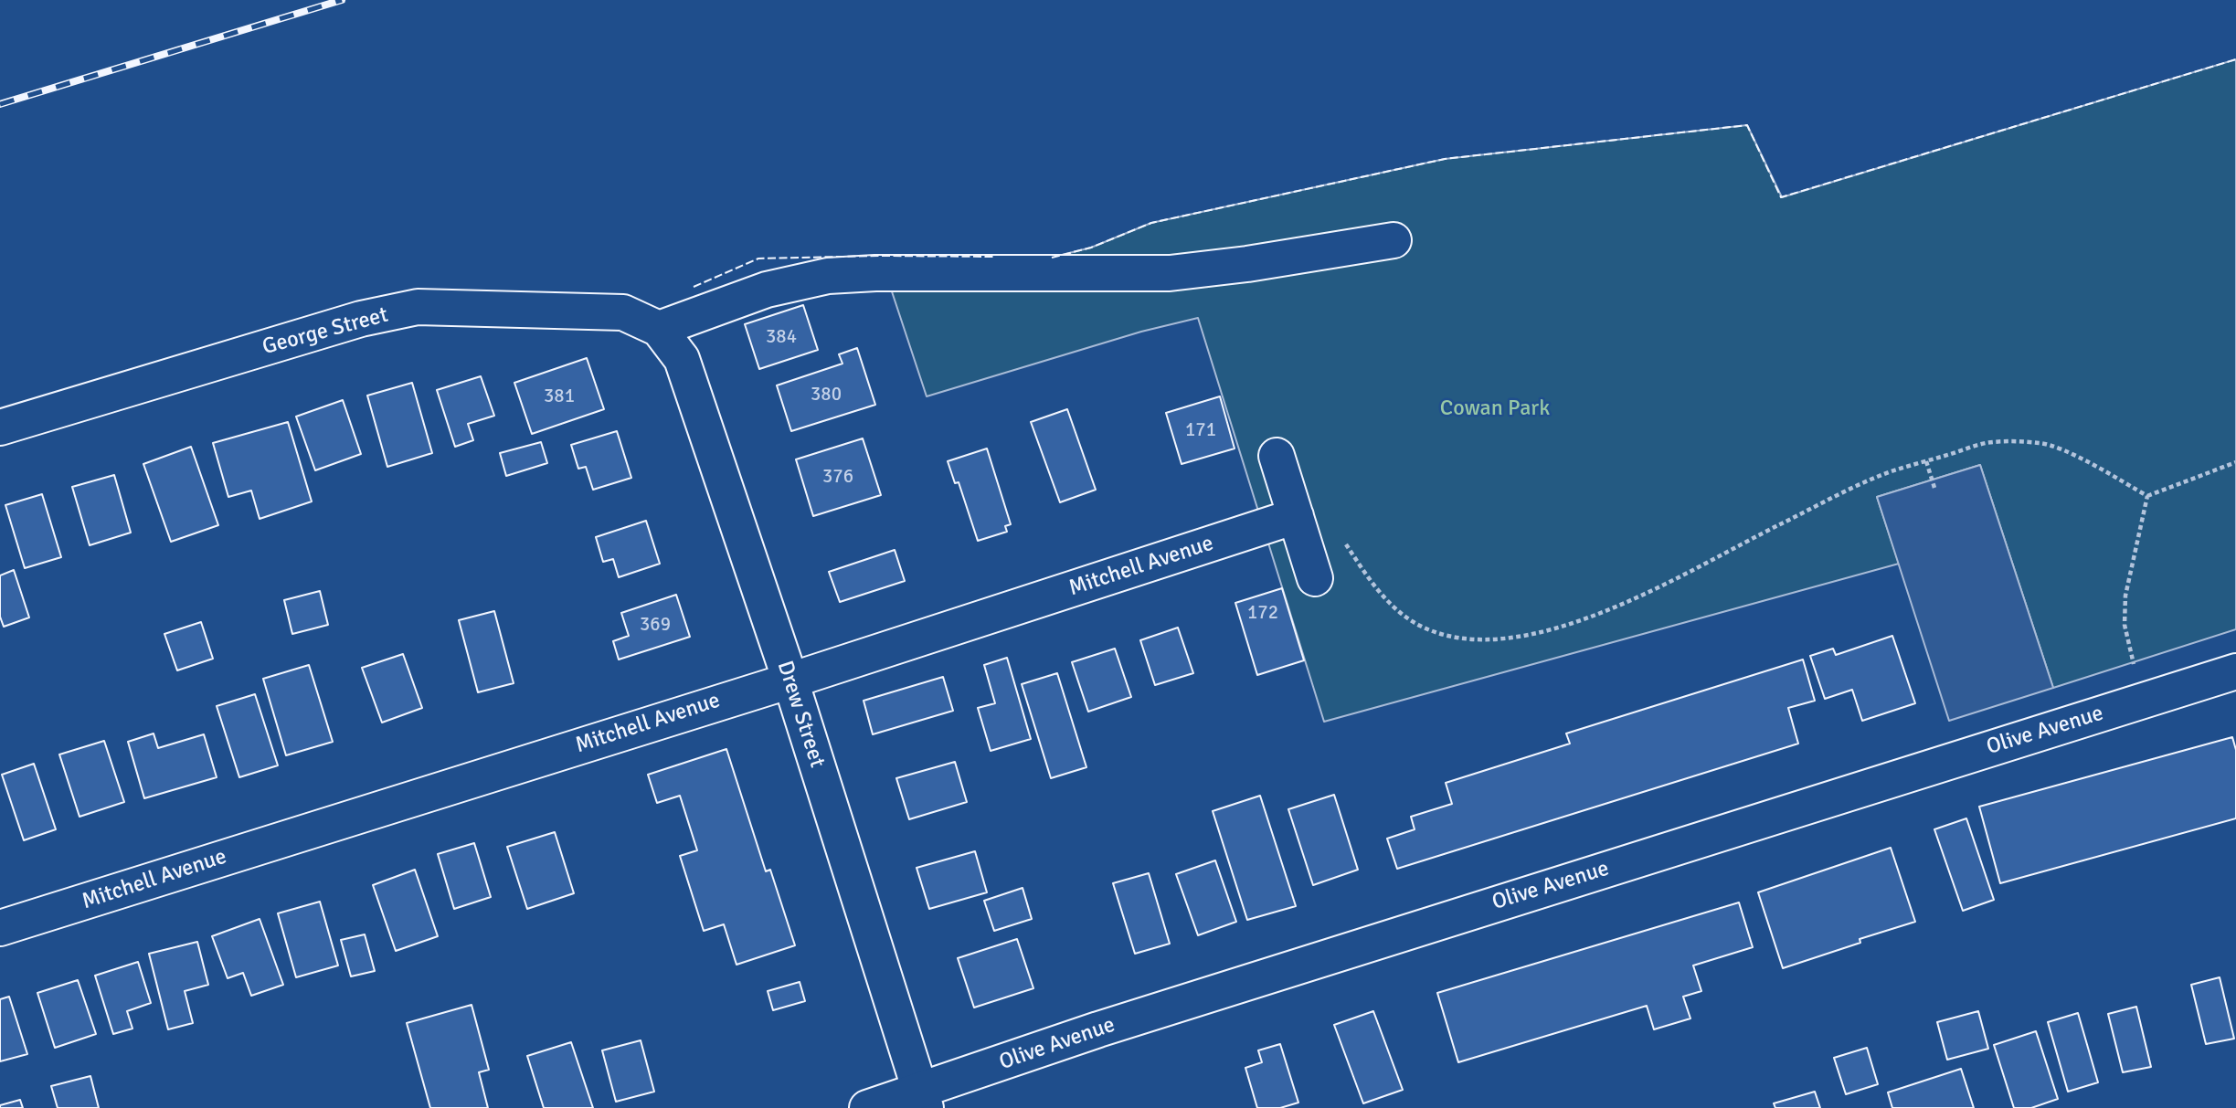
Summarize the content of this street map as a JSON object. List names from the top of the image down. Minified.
{"streets":{"street":["George Street","Mitchell Avenue","Drew Street","Olive Avenue"]},"crossings":[["George Street","Drew Street"],["Mitchell Avenue","Drew Street"],["Drew Street","Olive Avenue"]],"parks":["Cowan Park"],"house_numbers":["384","380","381","171","376","172","369"]}
